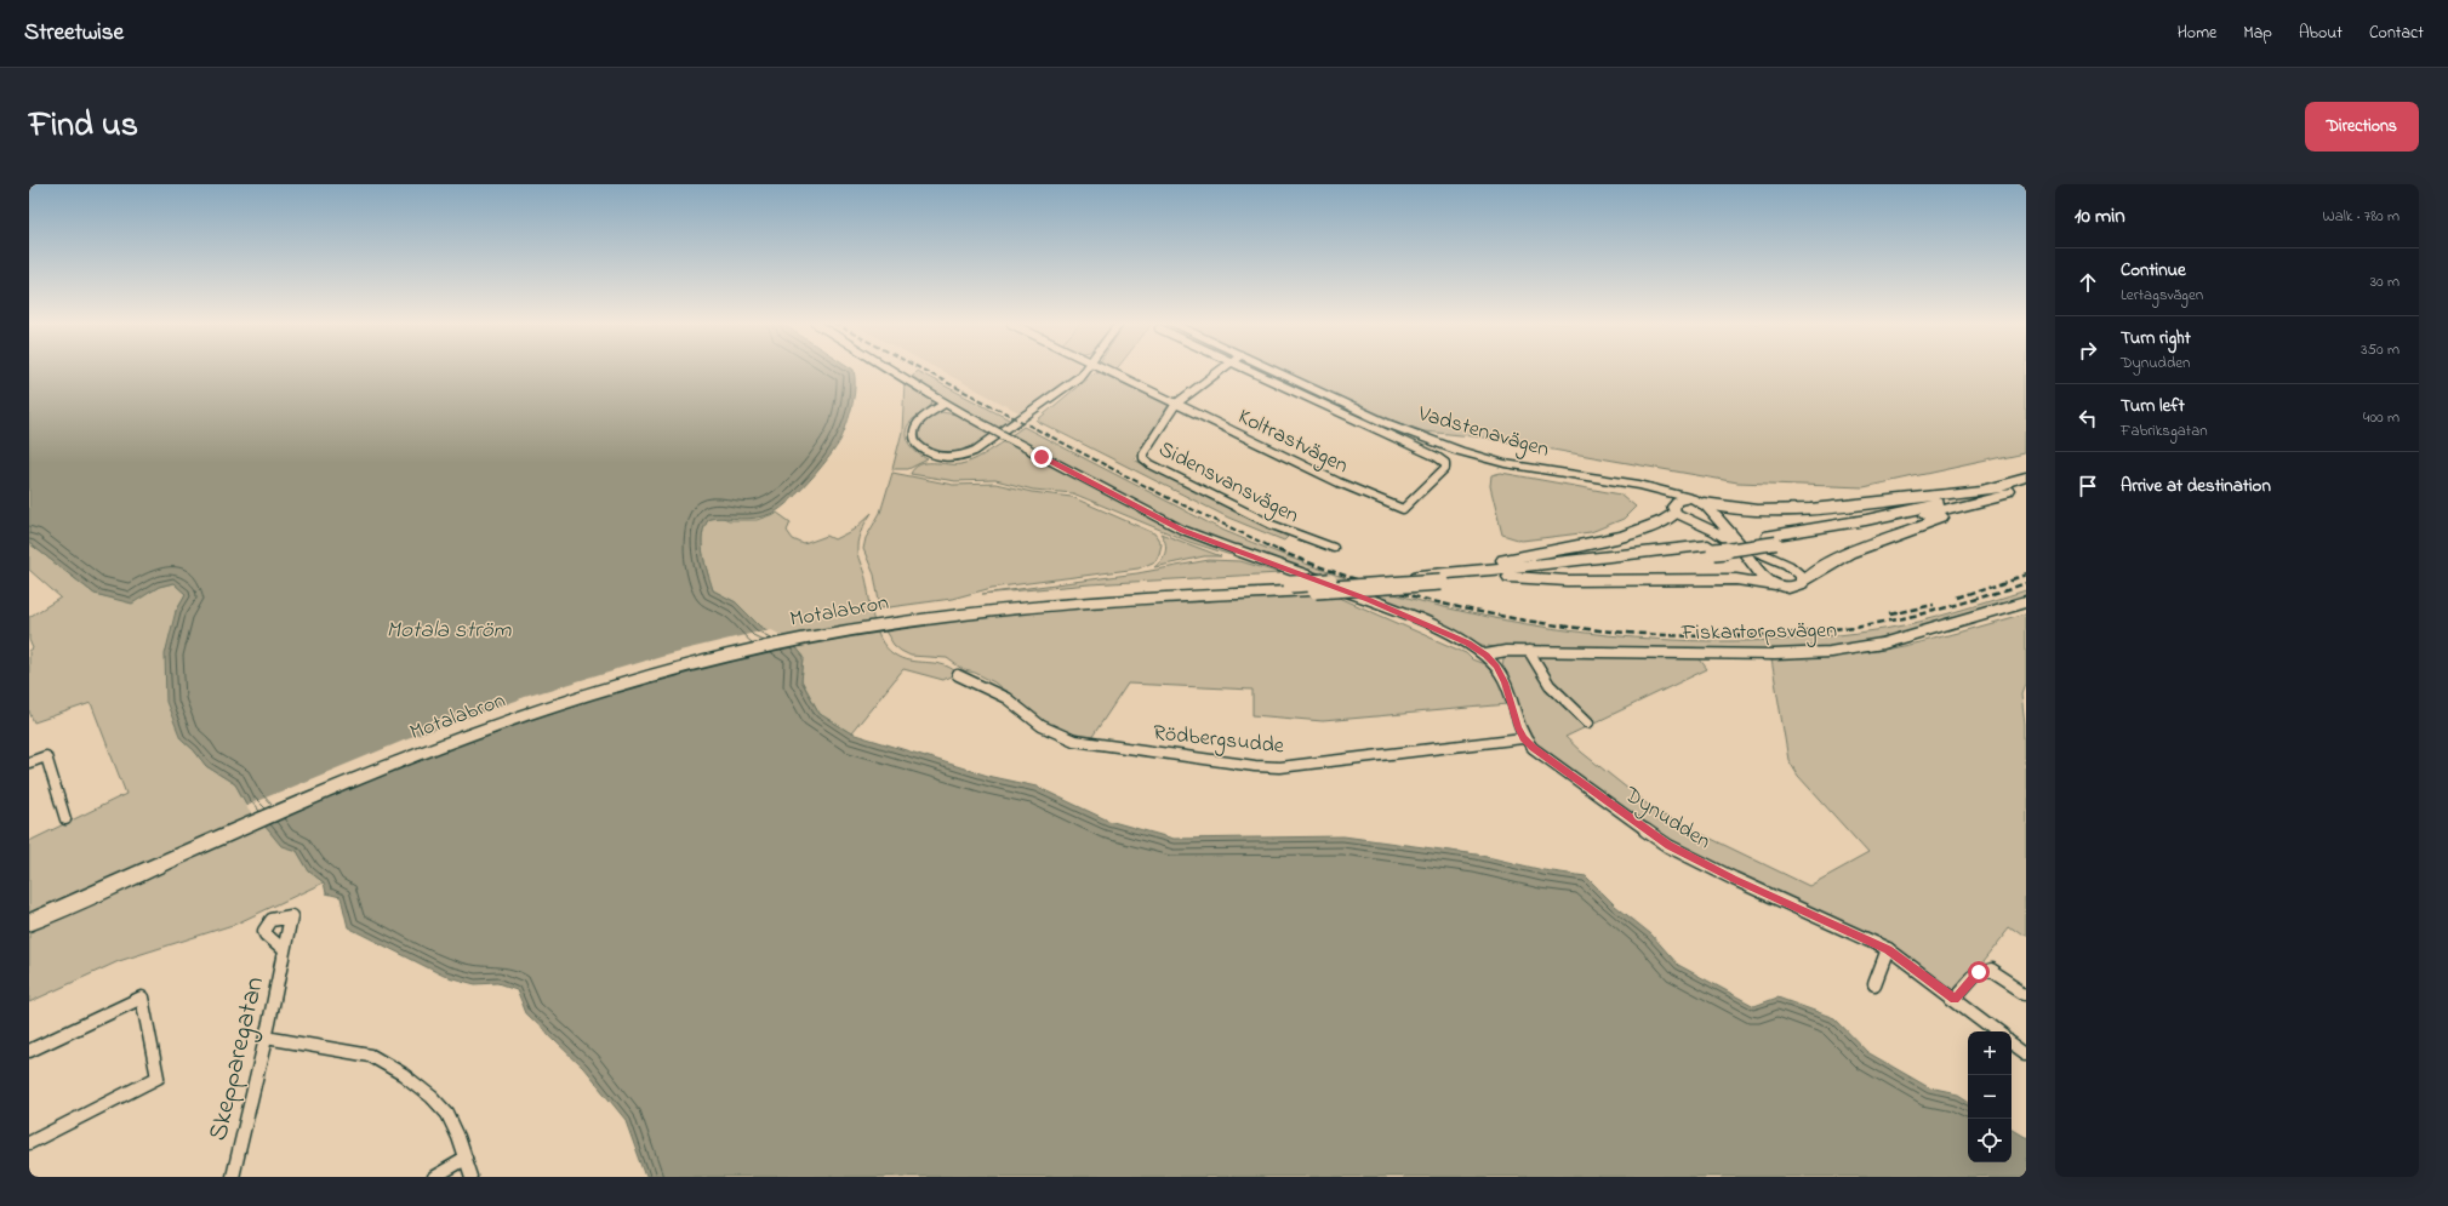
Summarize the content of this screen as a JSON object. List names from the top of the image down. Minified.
{"streets":{"highway":["Motalabron"],"main road":["Vadstenavägen"],"street":["Koltrastvägen","Sidensvansvägen","Fiskartorpsvägen","Rödbergsudde","Dynudden","Skepparegatan"]},"crossings":[["Vadstenavägen","Koltrastvägen"],["Koltrastvägen","Sidensvansvägen"],["Rödbergsudde","Dynudden"]],"water":["Motala ström"],"page":{"header":"Streetwise","nav":["Home","Map","About","Contact"],"title":"Find us","buttons":"Directions","heading":["10 min","Walk · 780 m"],"list":[["Continue","Lertagsvägen","30 m"],["Turn right","Dynudden","350 m"],["Turn left","Fabriksgatan","400 m"],"Arrive at destination"],"map_buttons":["+","−"]}}
